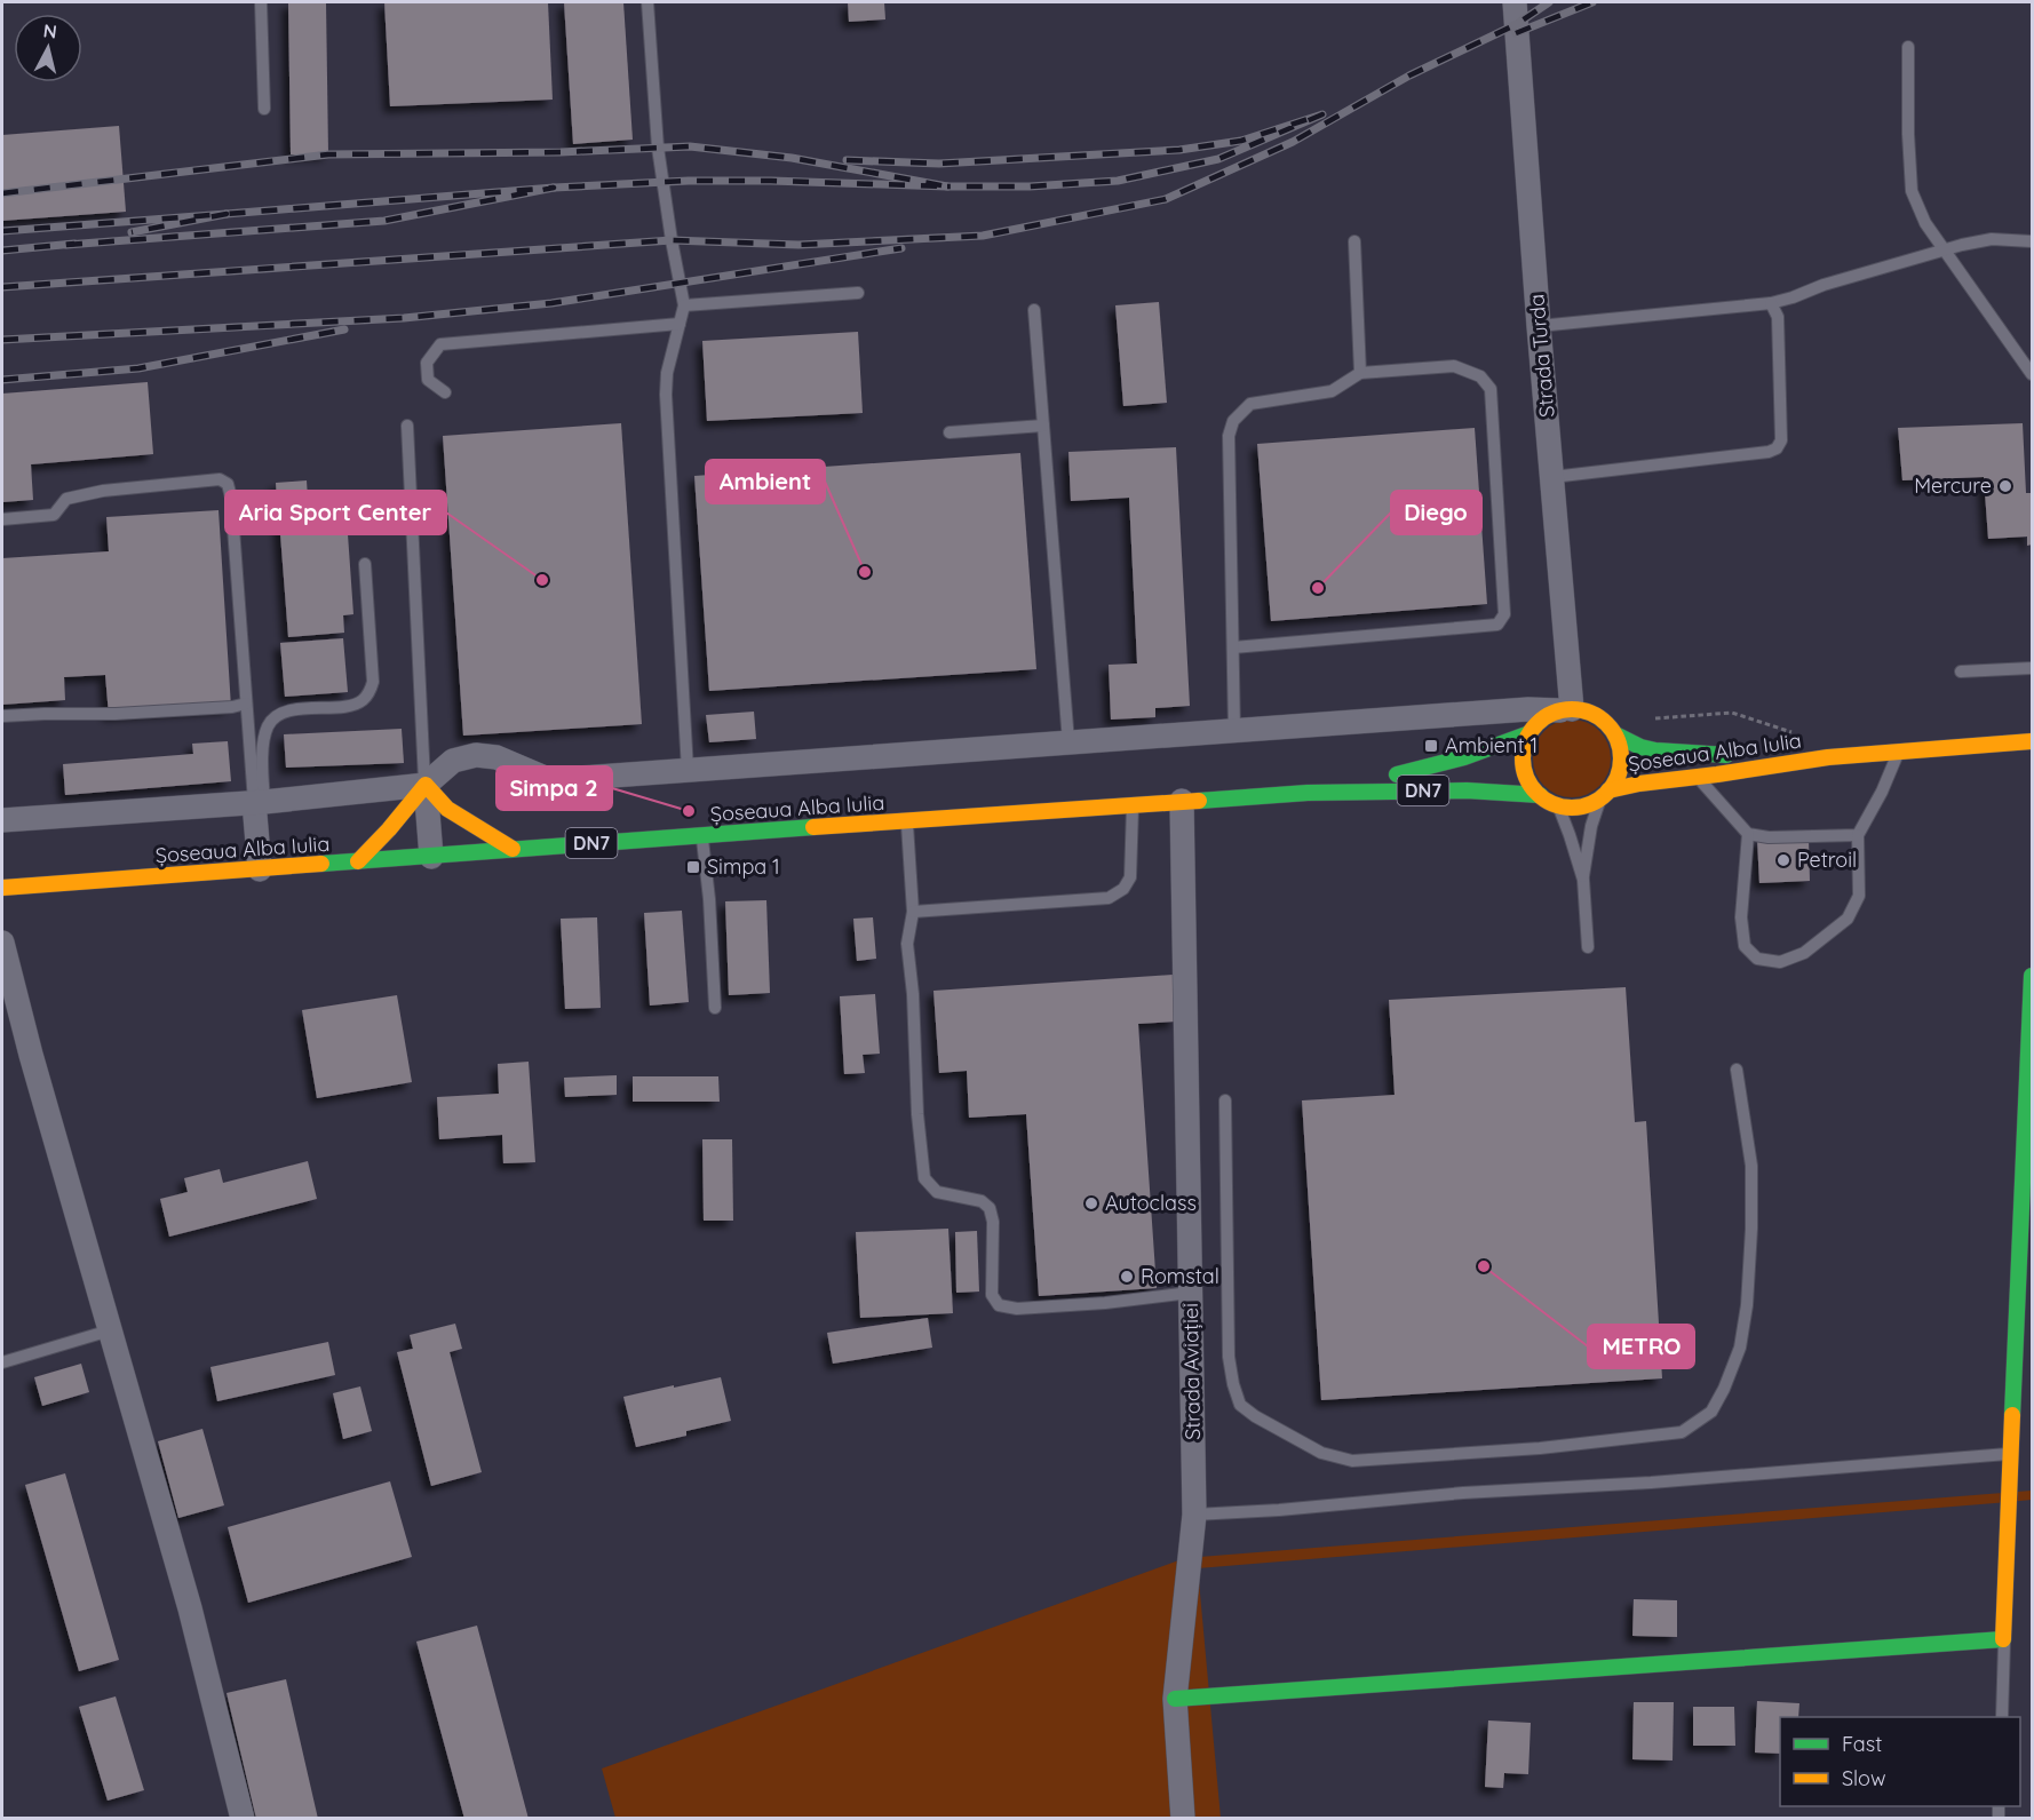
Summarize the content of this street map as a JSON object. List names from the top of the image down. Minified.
{"streets":{"main road":["Șoseaua Alba Iulia","DN7"],"street":["Strada Turda","Strada Aviației"]},"crossings":[["Strada Turda","Șoseaua Alba Iulia"],["Strada Turda","DN7"],["Șoseaua Alba Iulia","DN7"],["Șoseaua Alba Iulia","Strada Aviației"]],"places":{"other":["Mercure","Ambient","Aria Sport Center","Diego","Simpa 2","Petroil","Autoclass","METRO","Romstal"],"transit":["Ambient 1","Simpa 1"]},"legend":["Fast","Slow"],"north":"top"}
